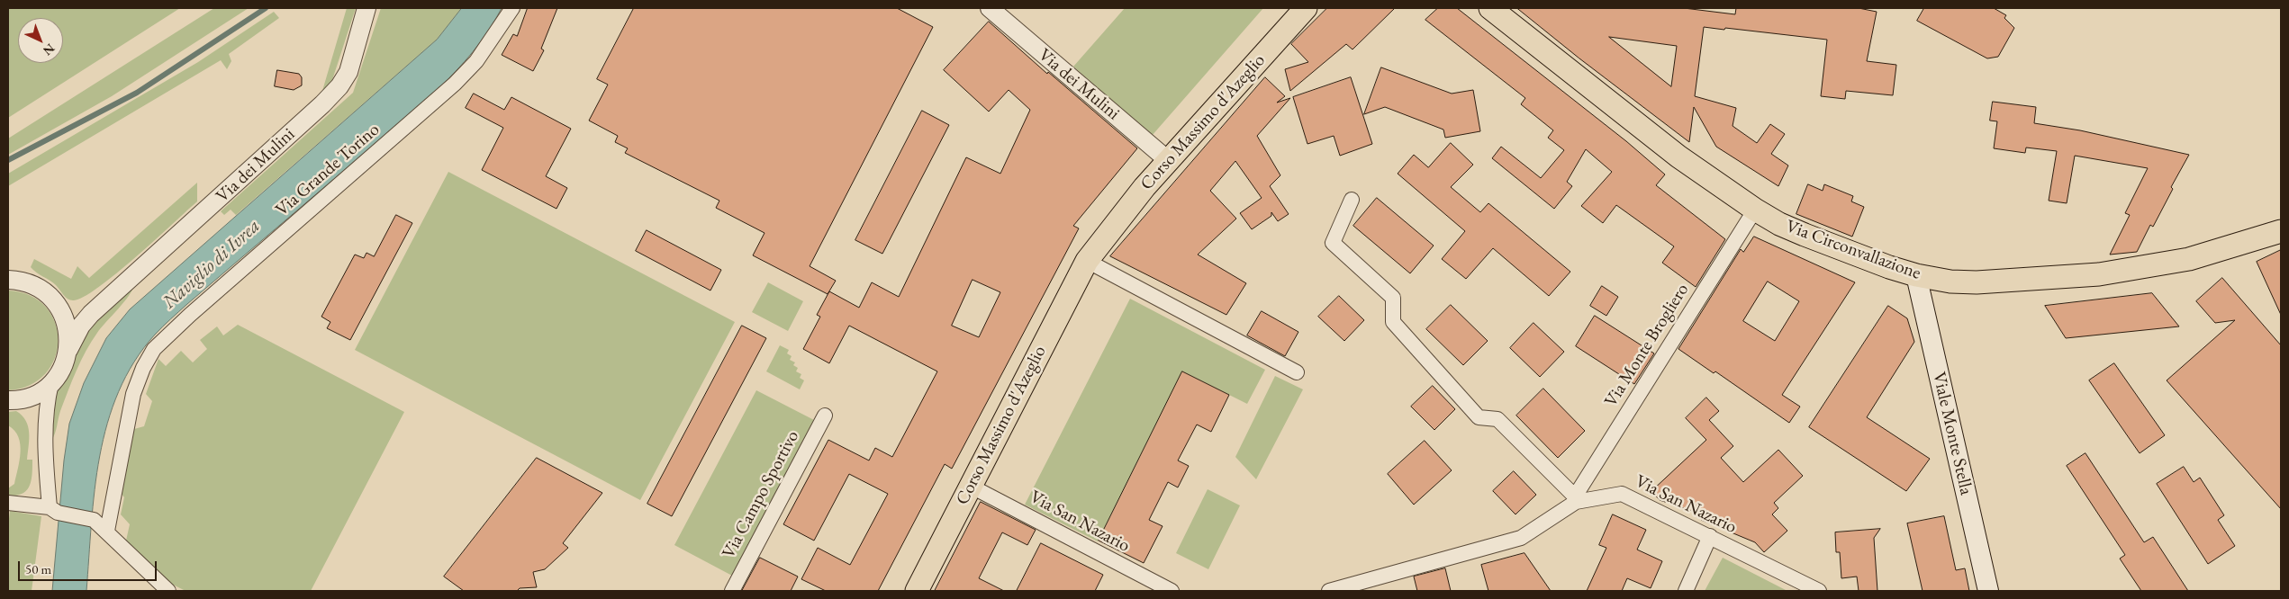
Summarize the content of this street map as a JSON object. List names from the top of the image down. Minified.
{"streets":{"main road":["Corso Massimo d'Azeglio","Via Circonvallazione","Viale Monte Stella"],"street":["Via dei Mulini","Via Grande Torino","Via Monte Brogliero","Via Campo Sportivo","Via San Nazario"]},"crossings":[["Via dei Mulini","Corso Massimo d'Azeglio"],["Corso Massimo d'Azeglio","Via San Nazario"],["Via Circonvallazione","Via Monte Brogliero"],["Via Circonvallazione","Viale Monte Stella"],["Via Monte Brogliero","Via San Nazario"]],"water":["Naviglio di Ivrea"],"scale_bar":"50 m","north":"bottom right"}
